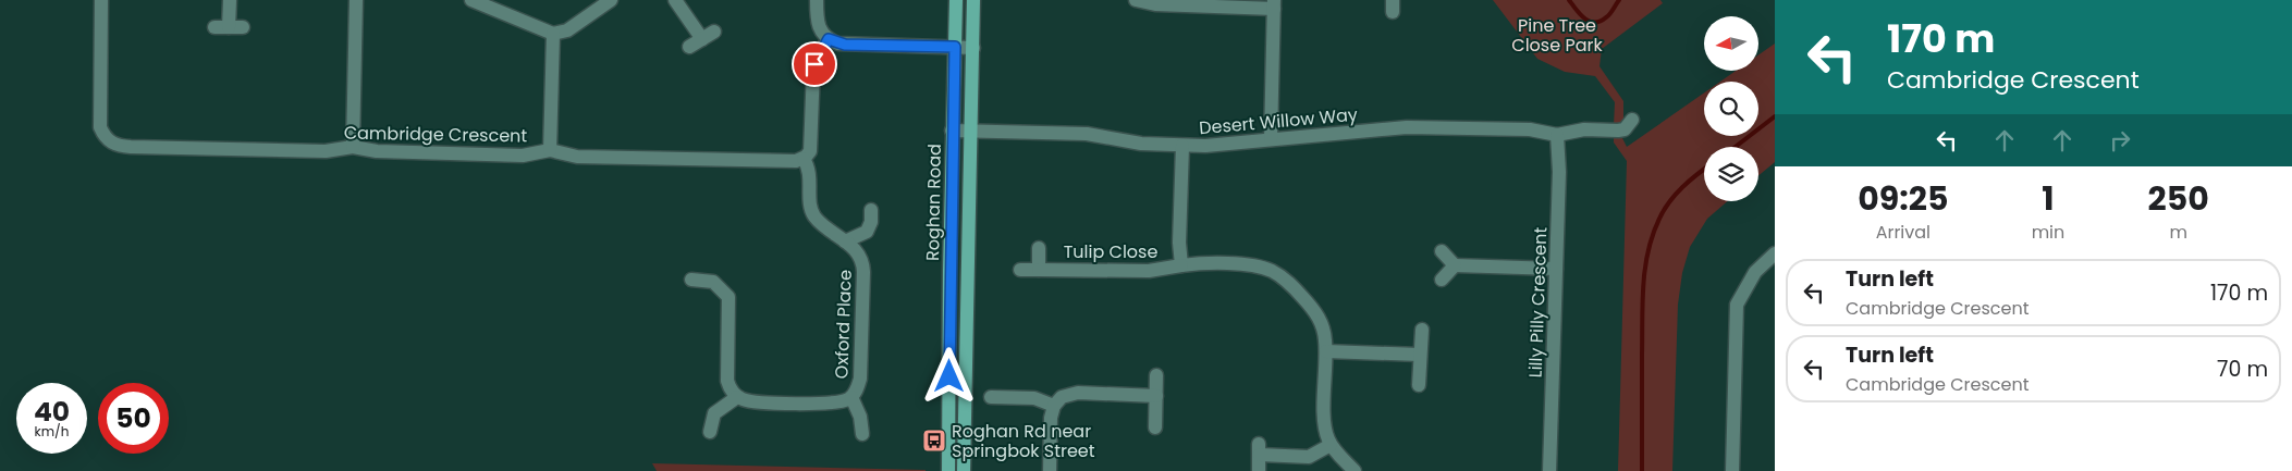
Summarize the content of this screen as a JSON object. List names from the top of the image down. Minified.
{"streets":{"main road":["Roghan Road"],"street":["Desert Willow Way","Cambridge Crescent","Tulip Close","Lilly Pilly Crescent","Oxford Place"]},"crossings":[["Desert Willow Way","Roghan Road"],["Desert Willow Way","Lilly Pilly Crescent"],["Cambridge Crescent","Oxford Place"]],"parks":["Pine Tree Close Park"],"places":{"bus stop":["Roghan Rd near Springbok Street"]},"north":"left","page":{"turn":["170 m","Cambridge Crescent"],"eta":["09:25","Arrival","1","min","250","m"],"list":[{"name":"Turn left","note":"Cambridge Crescent","value":"170 m"},{"name":"Turn left","note":"Cambridge Crescent","value":"70 m"}],"speed":"40 km/h","limit":"50"}}
